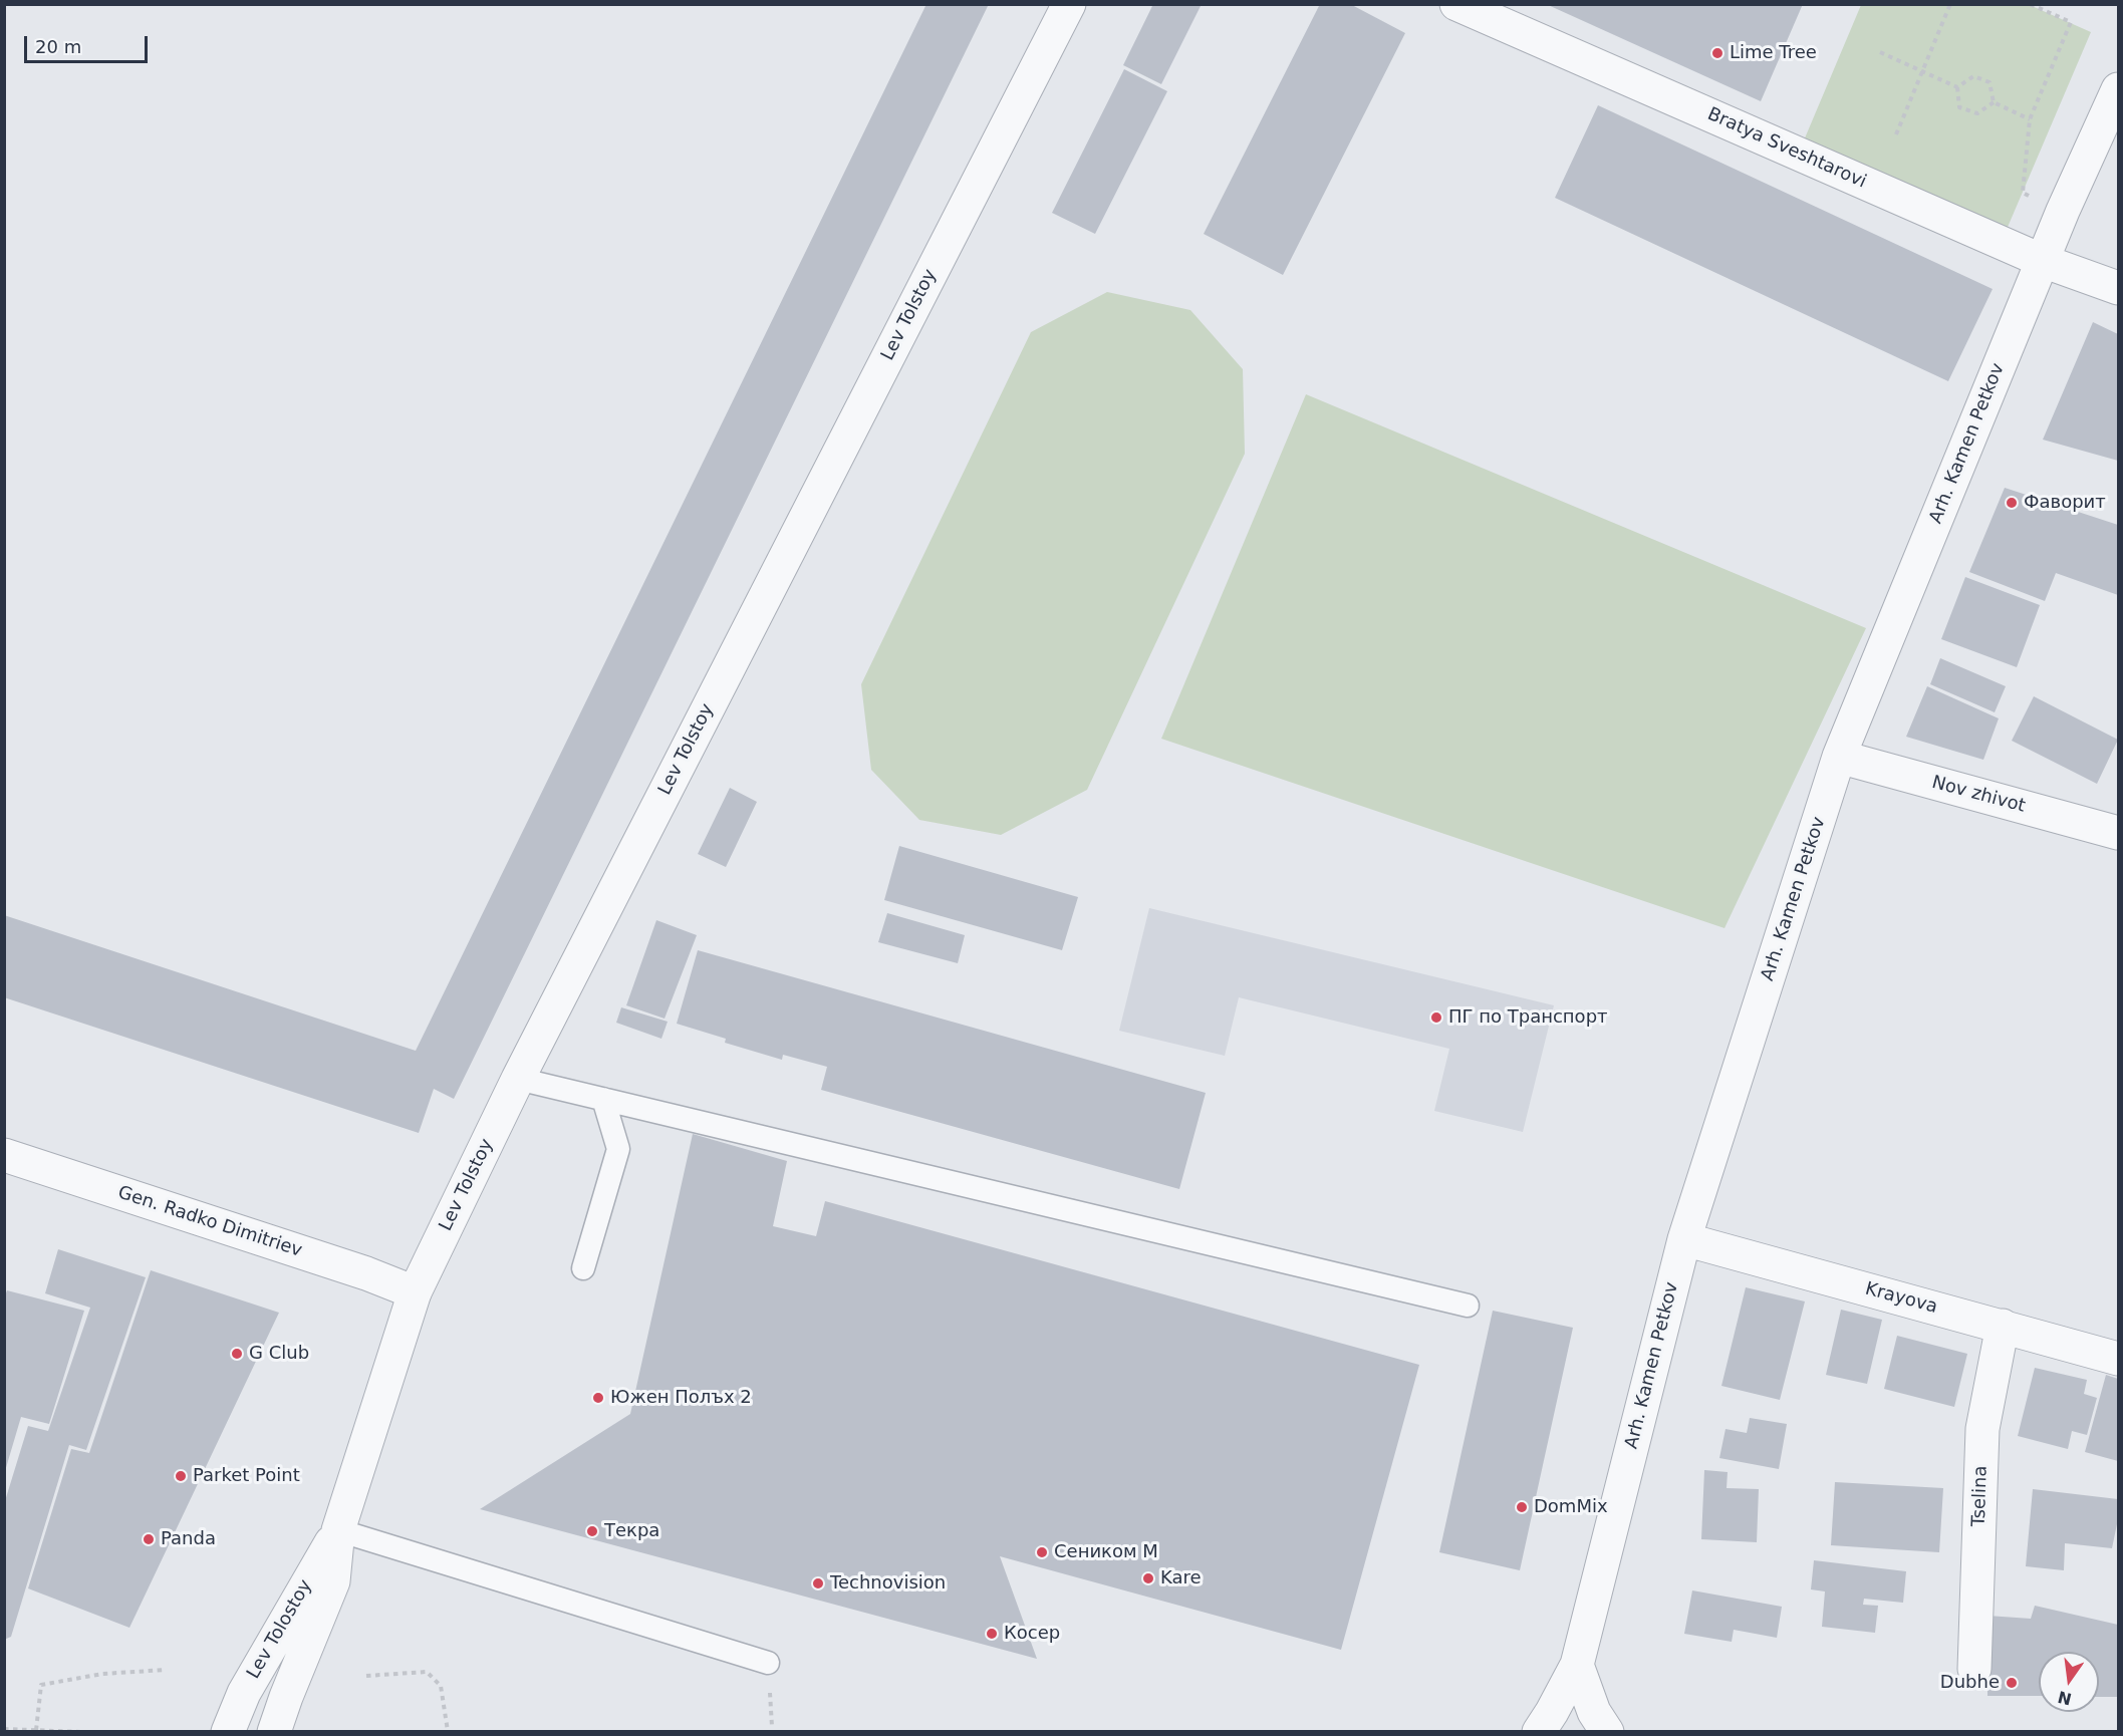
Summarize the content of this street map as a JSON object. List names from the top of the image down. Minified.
{"streets":{"street":["Bratya Sveshtarovi","Lev Tolstoy","Arh. Kamen Petkov","Nov zhivot","Gen. Radko Dimitriev","Krayova","Tselina","Lev Tolostoy"]},"crossings":[["Bratya Sveshtarovi","Arh. Kamen Petkov"],["Lev Tolstoy","Gen. Radko Dimitriev"],["Lev Tolstoy","Lev Tolostoy"],["Arh. Kamen Petkov","Nov zhivot"],["Arh. Kamen Petkov","Krayova"],["Krayova","Tselina"]],"places":["Lime Tree","Фаворит","ПГ по Транспорт","G Club","Южен Полъх 2","Parket Point","DomMix","Текра","Panda","Сеником М","Kare","Technovision","Косер","Dubhe"],"scale_bar":"20 m","north":"bottom"}
